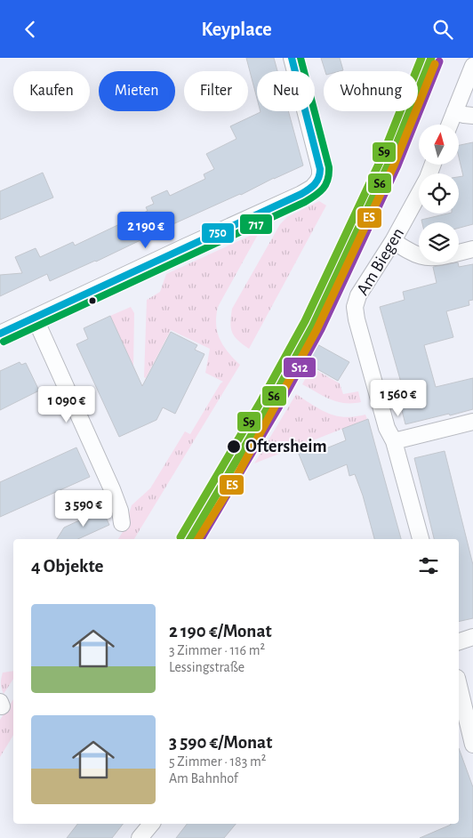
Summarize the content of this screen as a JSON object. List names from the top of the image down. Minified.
{"streets":{"street":["Am Biegen"]},"places":["Oftersheim"],"lines":["transit line S6","transit line S9","transit line 750","transit line 717","transit line S12","transit line ES"],"north":"top","page":{"header":"Keyplace","chip":["Kaufen","Mieten","Filter","Neu","Wohnung"],"price":["2 190 €","1 560 €","1 090 €","3 590 €"],"heading":"4 Objekte","list":[{"name":"2 190 €/Monat","note":"3 Zimmer · 116 m² · Lessingstraße"},{"name":"3 590 €/Monat","note":"5 Zimmer · 183 m² · Am Bahnhof"}]}}
